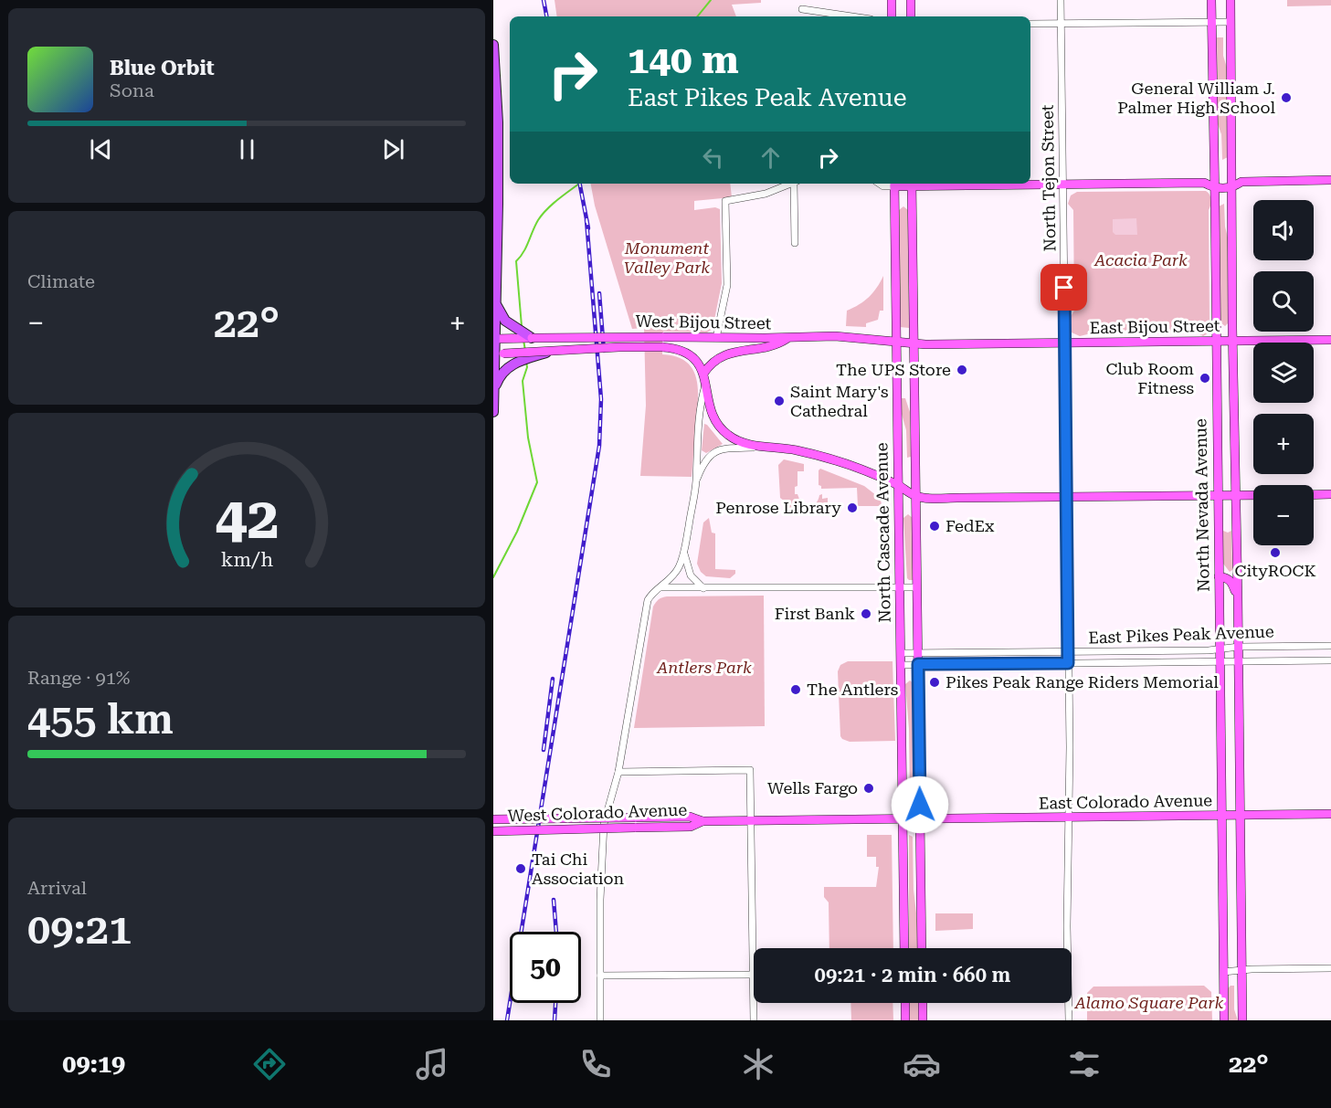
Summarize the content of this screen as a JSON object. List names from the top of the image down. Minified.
{"streets":{"main road":["West Bijou Street","East Bijou Street","North Nevada Avenue","North Cascade Avenue","East Colorado Avenue","West Colorado Avenue"],"street":["North Tejon Street","East Pikes Peak Avenue"]},"crossings":[["North Tejon Street","East Bijou Street"],["North Tejon Street","East Pikes Peak Avenue"],["North Tejon Street","East Colorado Avenue"],["West Bijou Street","East Bijou Street"],["West Bijou Street","North Cascade Avenue"],["East Bijou Street","North Nevada Avenue"],["East Bijou Street","North Cascade Avenue"],["North Nevada Avenue","East Pikes Peak Avenue"],["North Nevada Avenue","East Colorado Avenue"],["North Cascade Avenue","East Pikes Peak Avenue"],["North Cascade Avenue","East Colorado Avenue"],["North Cascade Avenue","West Colorado Avenue"],["East Colorado Avenue","West Colorado Avenue"]],"parks":["Monument Valley Park","Acacia Park","Antlers Park","Alamo Square Park"],"places":["General William J. Palmer High School","The UPS Store","Club Room Fitness","Saint Mary's Cathedral","Penrose Library","FedEx","CityROCK","First Bank","Pikes Peak Range Riders Memorial","The Antlers","Wells Fargo","Tai Chi Association"],"page":{"turn":["140 m","East Pikes Peak Avenue"],"song":["Blue Orbit","Sona"],"map_buttons":["+","−"],"tile":["Climate",["Range · 91%","455 km"],["Arrival","09:21"]],"heat":["−","22°","+"],"limit":"50","trip":"09:21 · 2 min · 660 m","tabs":["09:19","22°"],"gauge":["42","km/h"]}}
